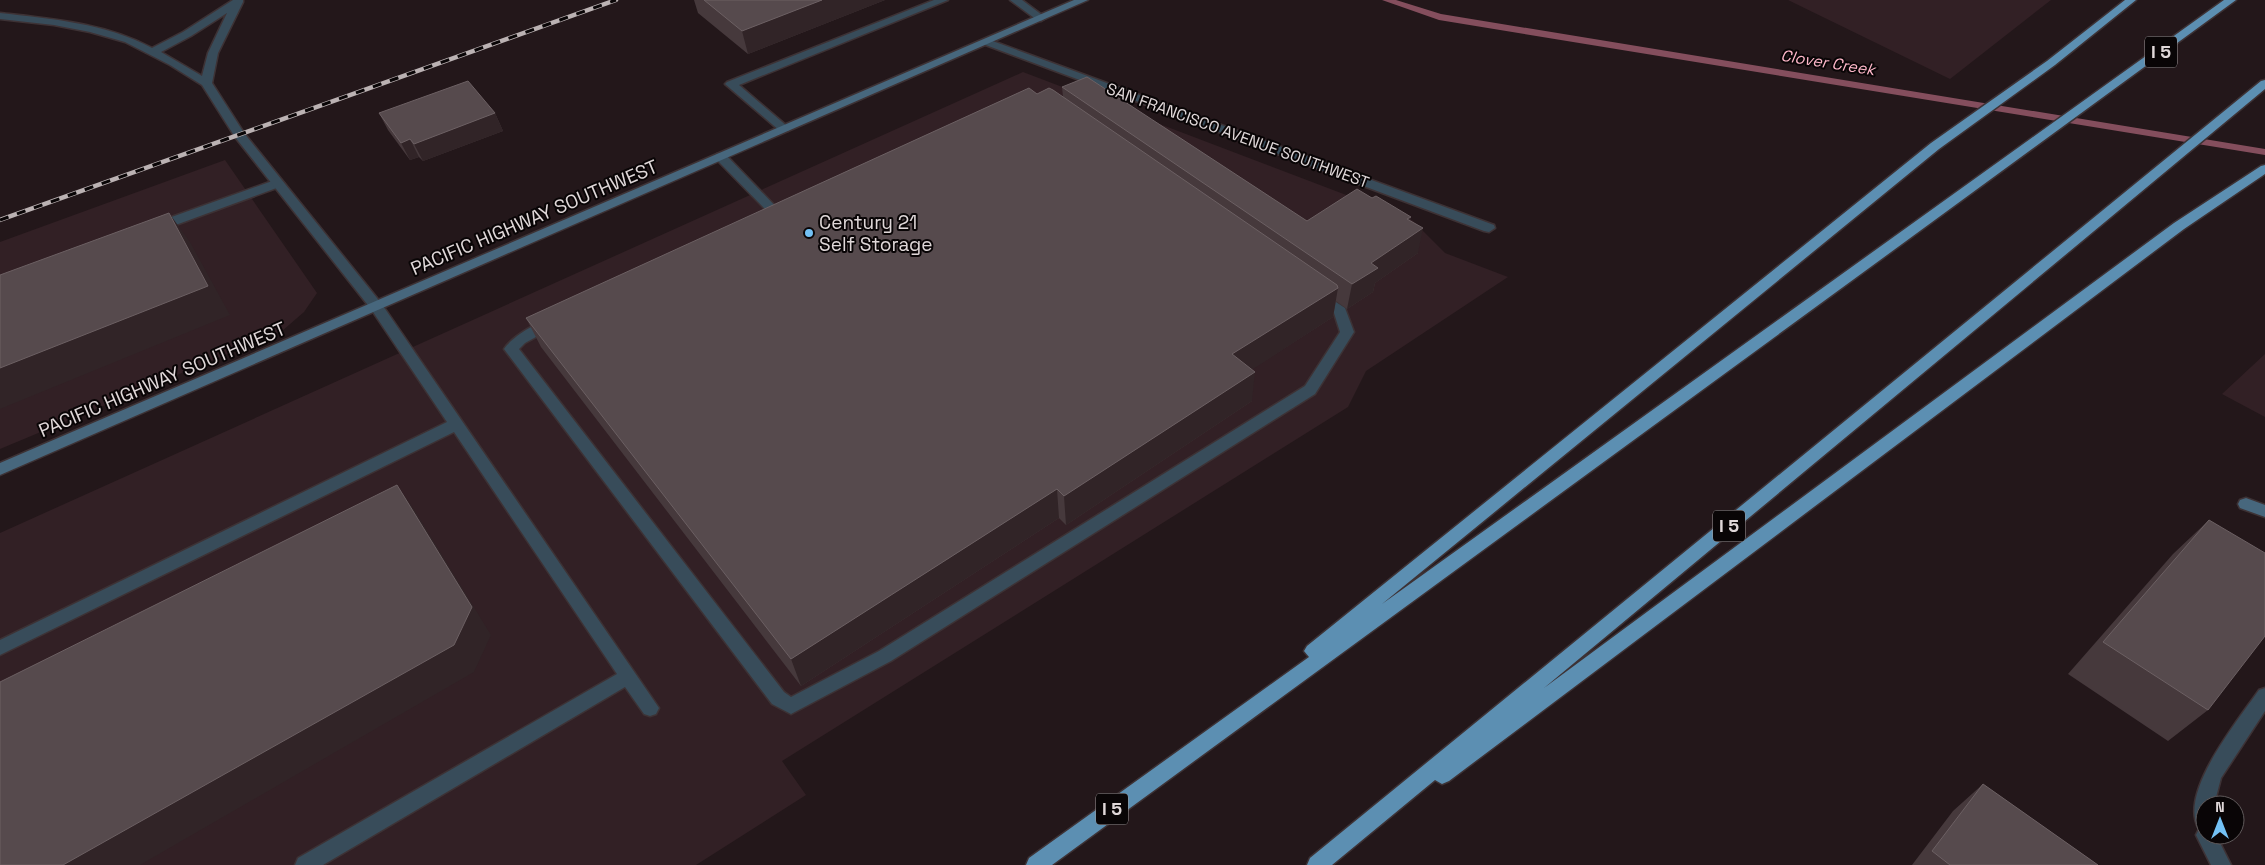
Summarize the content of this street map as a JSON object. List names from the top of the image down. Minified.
{"streets":{"highway":["I 5"],"street":["SAN FRANCISCO AVENUE SOUTHWEST","PACIFIC HIGHWAY SOUTHWEST"]},"crossings":[["SAN FRANCISCO AVENUE SOUTHWEST","PACIFIC HIGHWAY SOUTHWEST"]],"water":["Clover Creek"],"places":["Century 21 Self Storage"],"north":"top"}
